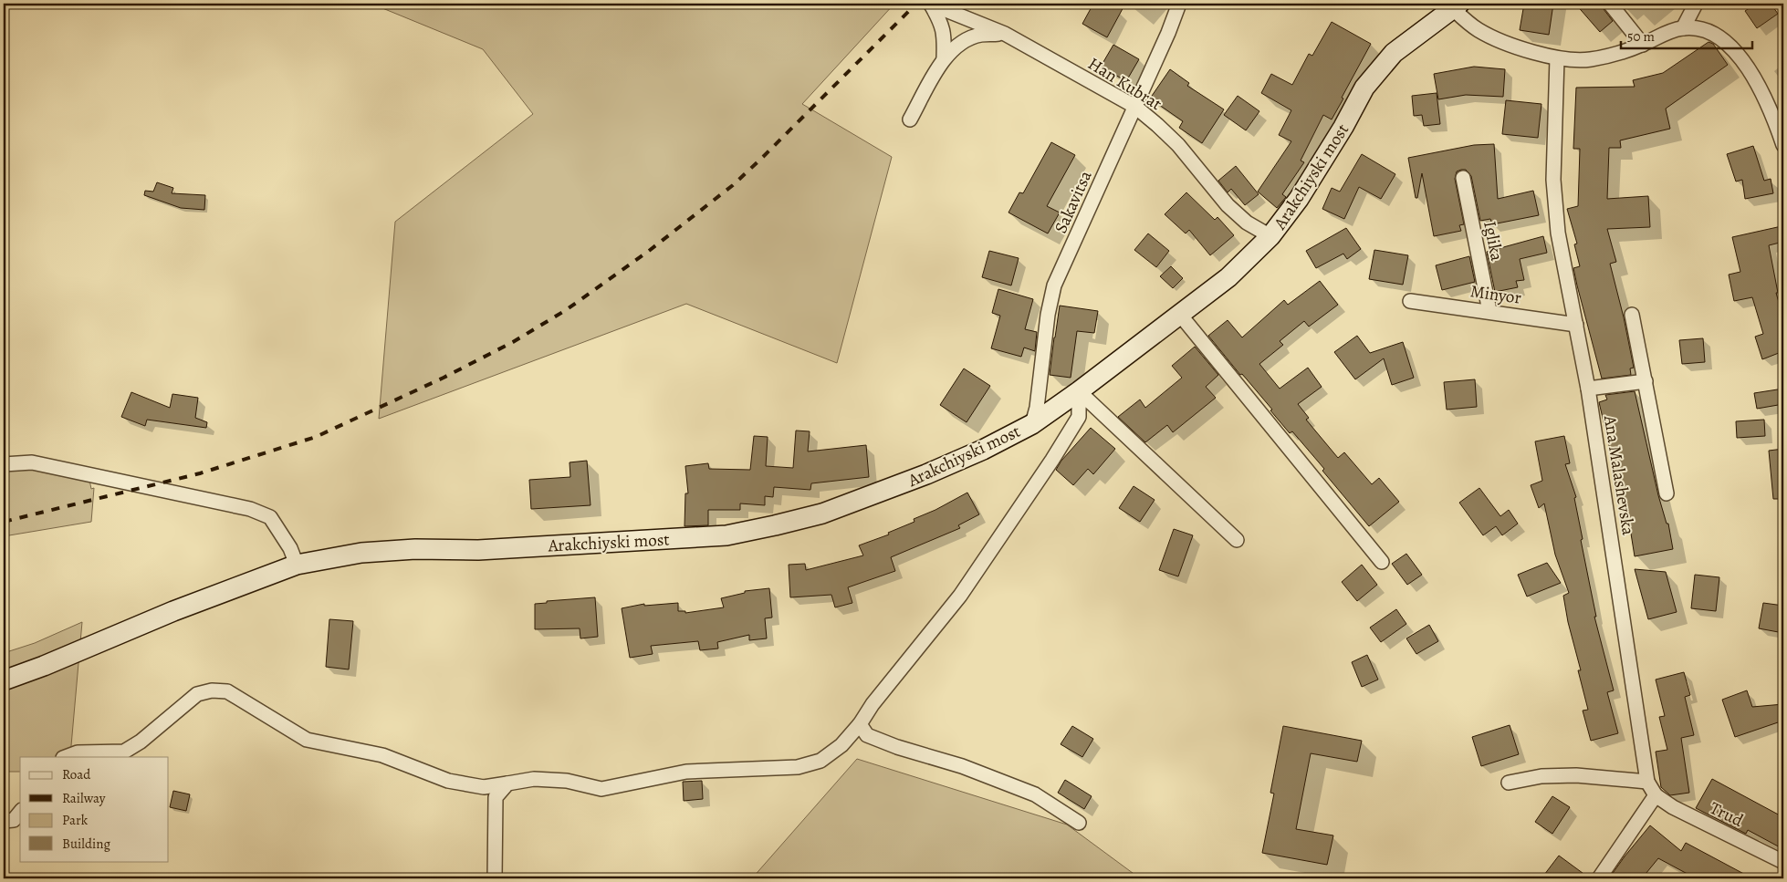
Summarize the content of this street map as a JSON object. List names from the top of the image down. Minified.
{"streets":{"main road":["Arakchiyski most"],"street":["Han Kubrat","Sakavitsa","Iglika","Minyor","Ana Malashevska","Trud"]},"crossings":[["Han Kubrat","Arakchiyski most"],["Han Kubrat","Sakavitsa"],["Arakchiyski most","Sakavitsa"],["Iglika","Minyor"],["Minyor","Ana Malashevska"],["Ana Malashevska","Trud"]],"legend":["Road","Railway","Park","Building"],"scale_bar":"50 m"}
